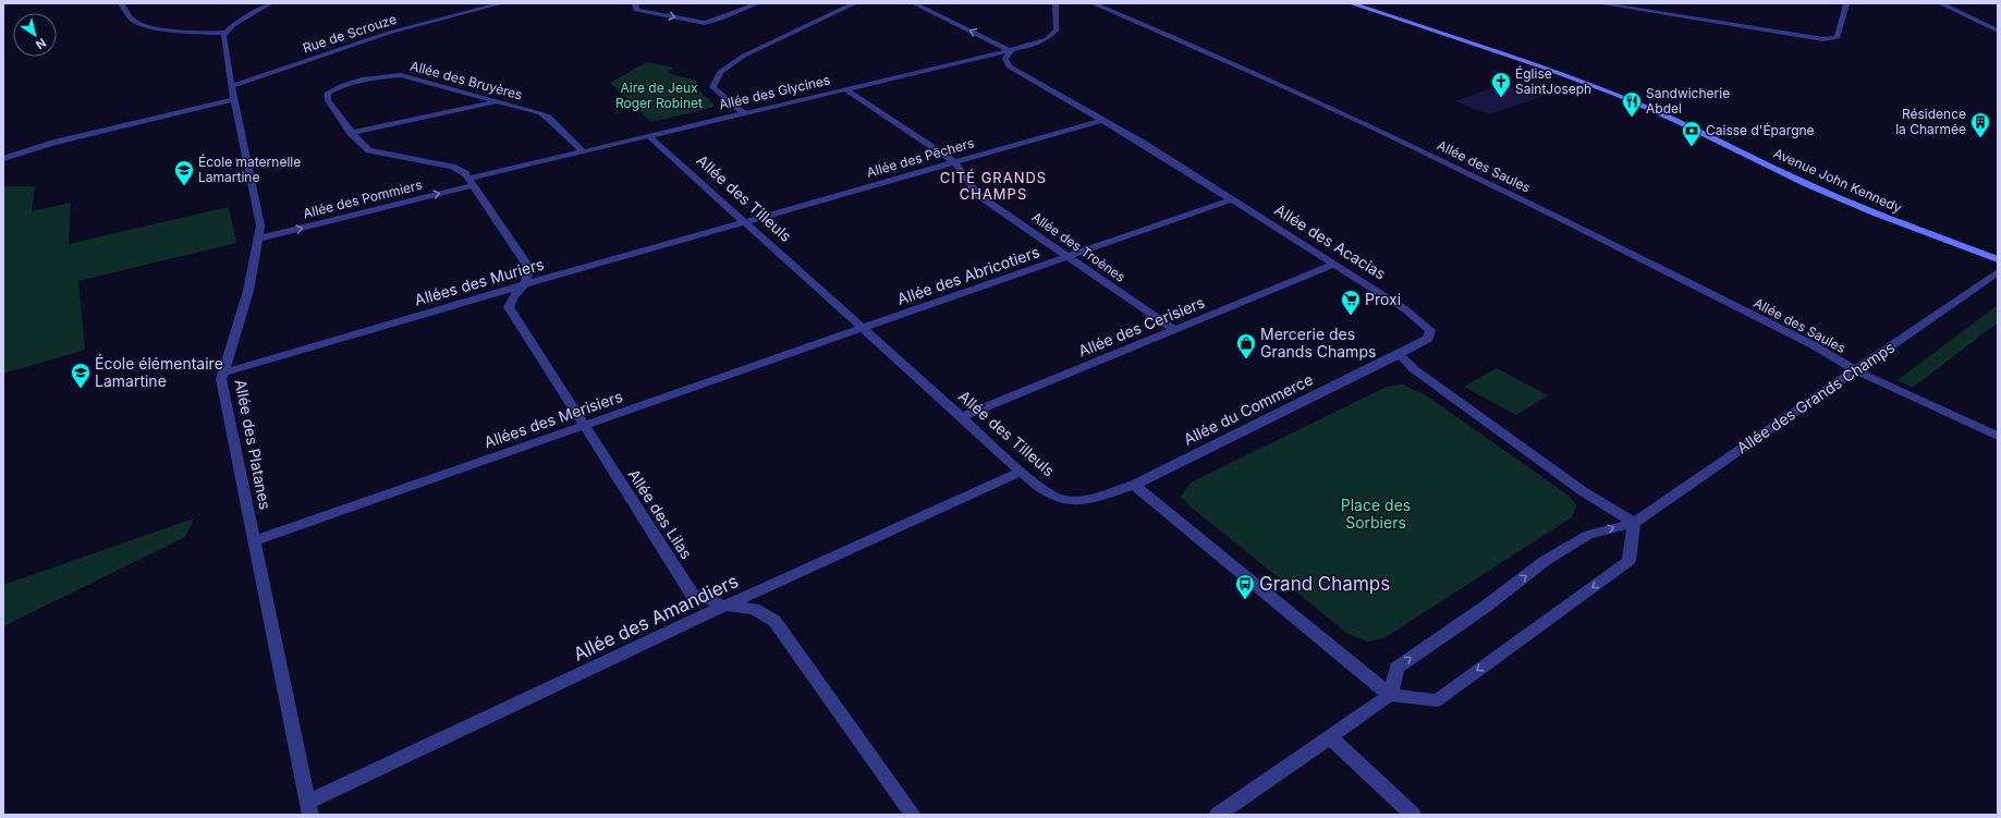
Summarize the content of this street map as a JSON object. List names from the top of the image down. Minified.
{"streets":{"main road":["Avenue John Kennedy"],"street":["Rue de Scrouze","Allée des Bruyères","Allée des Glycines","Allée des Pêchers","Allée des Saules","Allée des Tilleuls","Allée des Pommiers","Allée des Acacias","Allée des Troènes","Allée des Abricotiers","Allées des Muriers","Allée des Cerisiers","Allée des Grands Champs","Allée du Commerce","Allées des Merisiers","Allée des Platanes","Allée des Lilas","Allée des Amandiers"]},"crossings":[["Rue de Scrouze","Allée des Platanes"],["Allée des Bruyères","Allée des Glycines"],["Allée des Bruyères","Allée des Pommiers"],["Allée des Glycines","Allée des Tilleuls"],["Allée des Glycines","Allée des Pommiers"],["Allée des Glycines","Allée des Acacias"],["Allée des Glycines","Allée des Troènes"],["Allée des Pêchers","Allée des Tilleuls"],["Allée des Pêchers","Allée des Acacias"],["Allée des Pêchers","Allée des Troènes"],["Allée des Pêchers","Allées des Muriers"],["Allée des Saules","Allée des Grands Champs"],["Allée des Tilleuls","Allée des Abricotiers"],["Allée des Tilleuls","Allées des Muriers"],["Allée des Tilleuls","Allée des Cerisiers"],["Allée des Tilleuls","Allée du Commerce"],["Allée des Tilleuls","Allées des Merisiers"],["Allée des Tilleuls","Allée des Amandiers"],["Allée des Pommiers","Allée des Platanes"],["Allée des Acacias","Allée des Abricotiers"],["Allée des Acacias","Allée des Cerisiers"],["Allée des Acacias","Allée du Commerce"],["Allée des Troènes","Allée des Abricotiers"],["Allée des Troènes","Allée des Cerisiers"],["Allée des Abricotiers","Allées des Merisiers"],["Allées des Muriers","Allée des Platanes"],["Allées des Muriers","Allée des Lilas"],["Allées des Merisiers","Allée des Platanes"],["Allées des Merisiers","Allée des Lilas"],["Allée des Platanes","Allée des Amandiers"],["Allée des Lilas","Allée des Amandiers"]],"districts":["CITÉ GRANDS CHAMPS"],"parks":["Aire de Jeux Roger Robinet","Place des Sorbiers"],"places":{"church":["Église SaintJoseph"],"restaurant":["Sandwicherie Abdel"],"building":["Résidence la Charmée"],"bank":["Caisse d'Épargne"],"school or university":["École maternelle Lamartine","École élémentaire Lamartine"],"supermarket":["Proxi"],"shop":["Mercerie des Grands Champs"],"bus stop":["Grand Champs"]},"north":"bottom right"}
